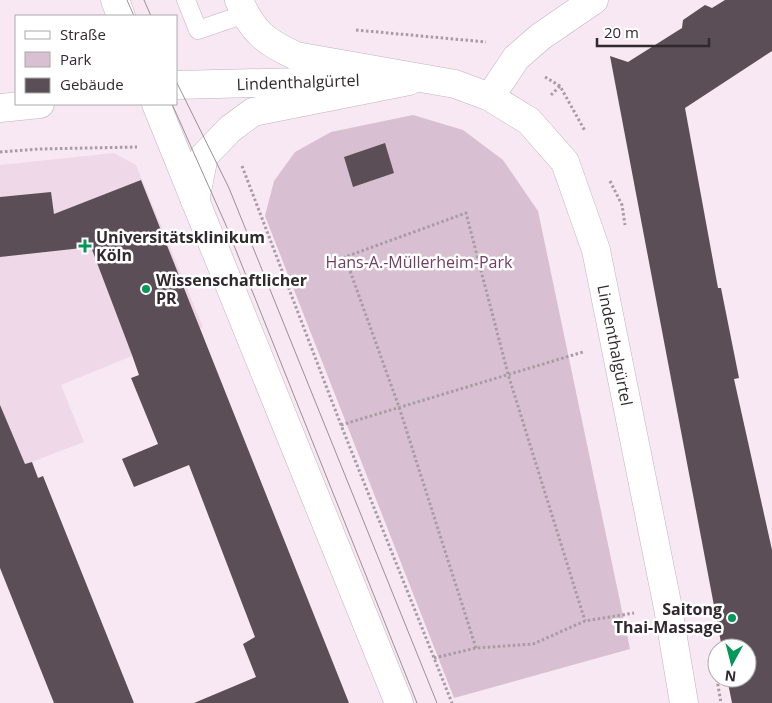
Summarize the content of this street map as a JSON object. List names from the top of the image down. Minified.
{"streets":{"main road":["Lindenthalgürtel"]},"parks":["Hans-A.-Müllerheim-Park"],"places":{"health":["Universitätsklinikum Köln"],"other":["Wissenschaftlicher PR","Saitong Thai-Massage"]},"legend":["Straße","Park","Gebäude"],"scale_bar":"20 m","north":"bottom"}
